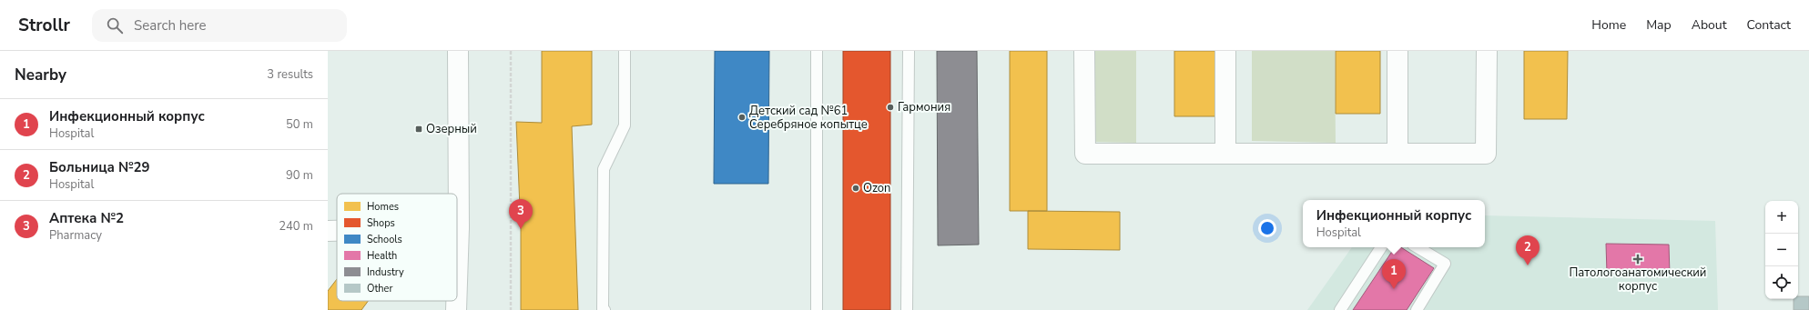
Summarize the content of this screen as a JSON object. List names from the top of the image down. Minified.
{"places":{"other":["Гармония","Детский сад №61 Серебряное копытце","Ozon"],"transit":["Озерный"],"health":["Патологоанатомический корпус"]},"legend":["Homes","Shops","Schools","Health","Industry","Other"],"page":{"header":"Strollr","search":"Search here","nav":["Home","Map","About","Contact"],"heading":["Nearby","3 results"],"list":[{"mark":"1","name":"Инфекционный корпус","note":"Hospital","value":"50 m"},{"mark":"2","name":"Больница №29","note":"Hospital","value":"90 m"},{"mark":"3","name":"Аптека №2","note":"Pharmacy","value":"240 m"}],"pins":["3","2","1"],"popup":["Инфекционный корпус","Hospital"],"map_buttons":["+","−"]}}
